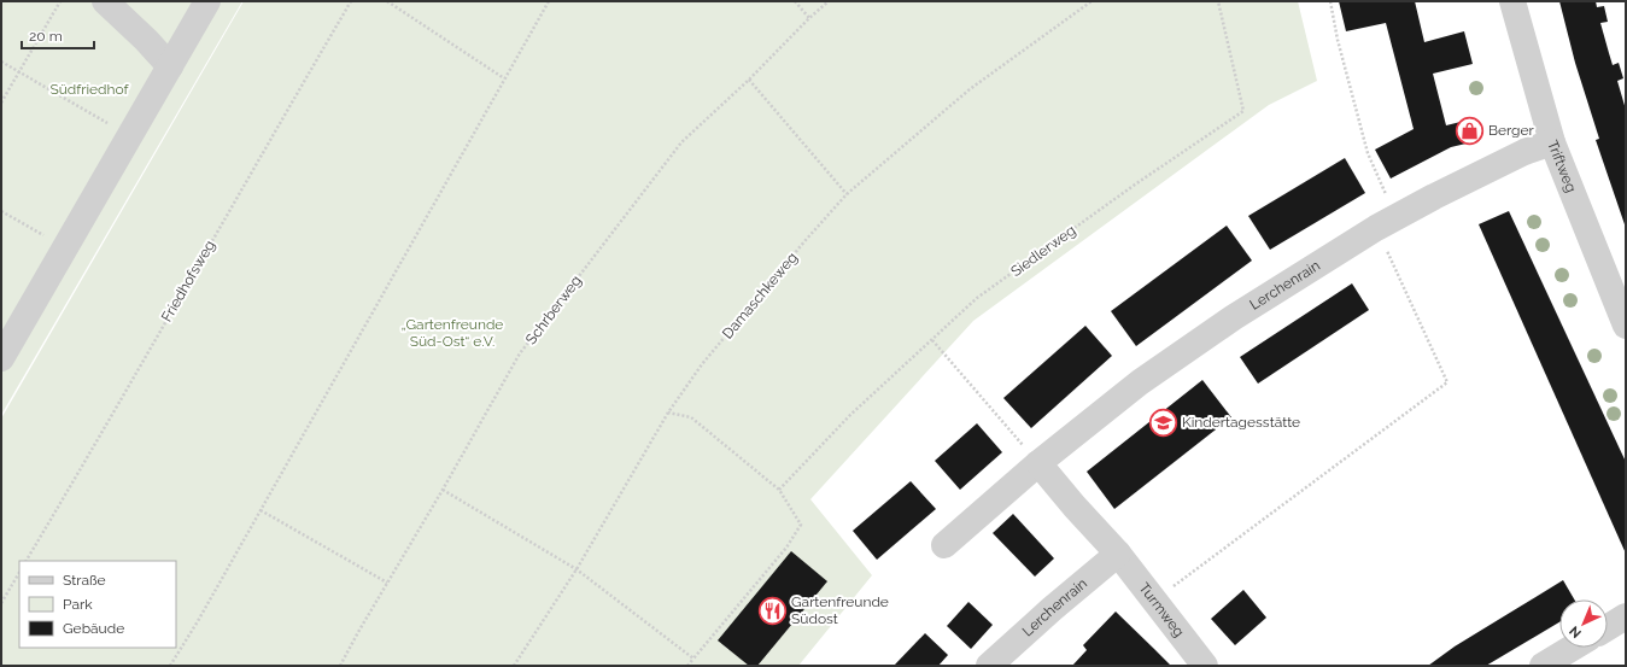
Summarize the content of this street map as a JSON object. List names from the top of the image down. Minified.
{"streets":{"street":["Triftweg","Lerchenrain","Turmweg"],"path":["Siedlerweg","Friedhofsweg","Damaschkeweg","Schrberweg"]},"crossings":[["Triftweg","Lerchenrain"],["Lerchenrain","Turmweg"]],"parks":["Südfriedhof","„Gartenfreunde Süd-Ost“ e.V."],"places":{"shop":["Berger"],"school or university":["Kindertagesstätte"],"restaurant":["Gartenfreunde Südost"]},"legend":["Straße","Park","Gebäude"],"scale_bar":"20 m","north":"bottom left"}
